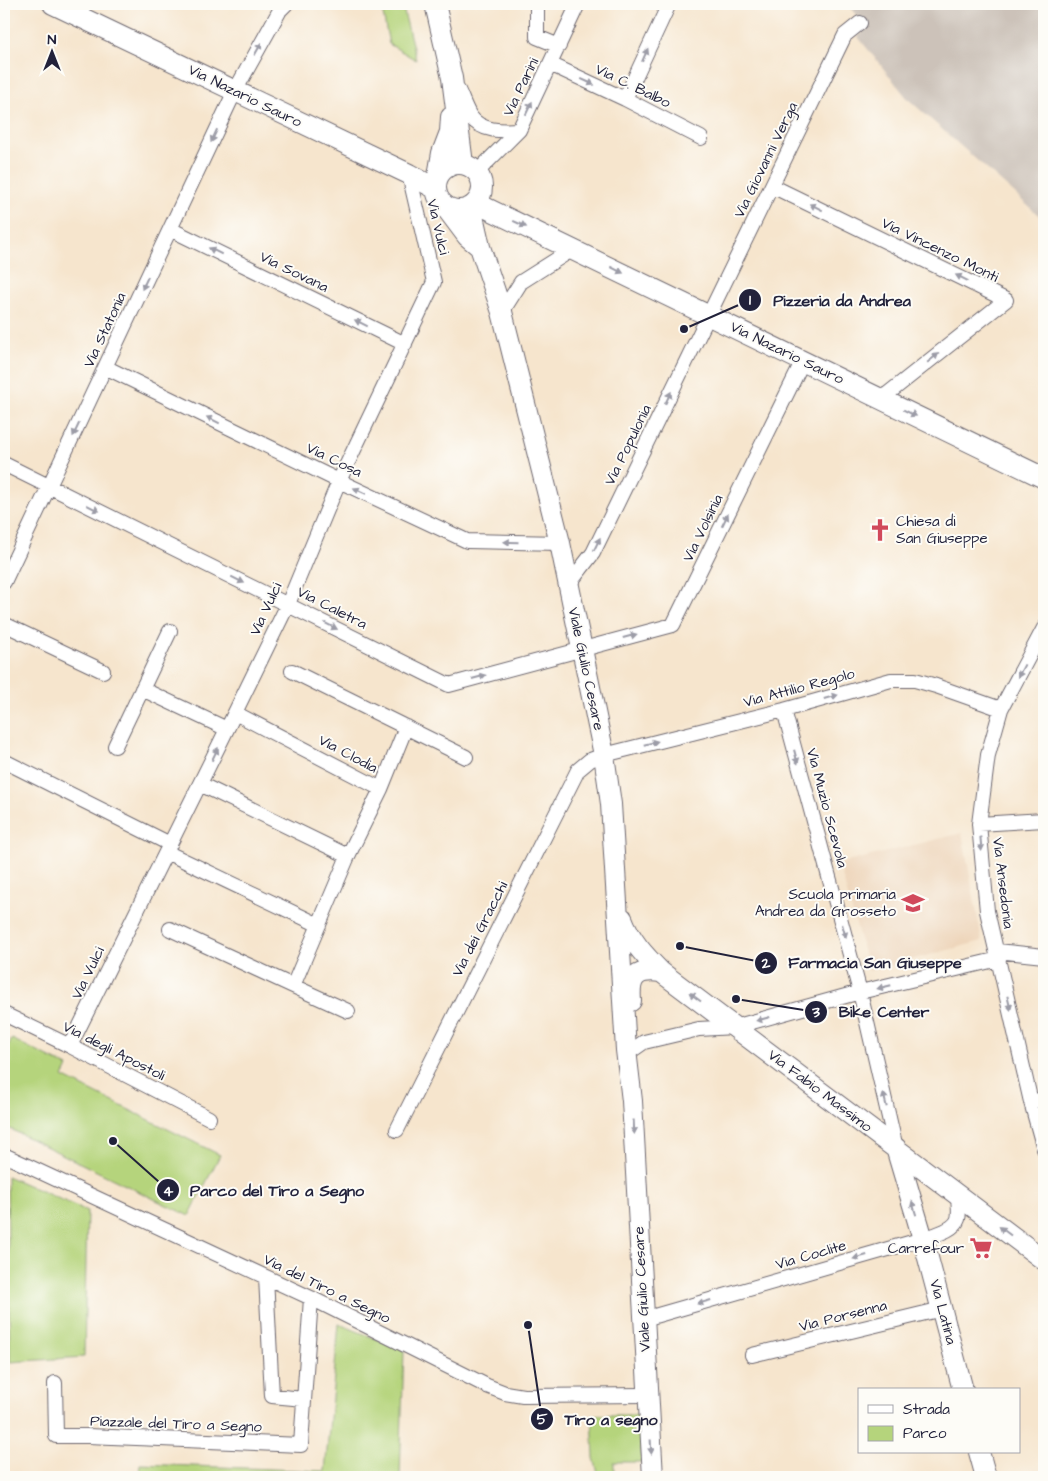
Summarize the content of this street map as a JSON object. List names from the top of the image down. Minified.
{"streets":{"main road":["Via Nazario Sauro","Viale Giulio Cesare","Via Fabio Massimo","Via Latina"],"street":["Via C. Balbo","Via Parini","Via Giovanni Verga","Via Vulci","Via Vincenzo Monti","Via Sovana","Via Statonia","Via Populonia","Via Cosa","Via Volsinia","Via Caletra","Via Attilio Regolo","Via Clodia","Via Muzio Scevola","Via Ansedonia","Via dei Gracchi","Via degli Apostoli","Via Coclite","Via del Tiro a Segno","Via Porsenna","Piazzale del Tiro a Segno"]},"crossings":[["Via C. Balbo","Via Parini"],["Via Parini","Via Nazario Sauro"],["Via Parini","Viale Giulio Cesare"],["Via Nazario Sauro","Via Giovanni Verga"],["Via Nazario Sauro","Via Vulci"],["Via Nazario Sauro","Via Vincenzo Monti"],["Via Nazario Sauro","Via Statonia"],["Via Nazario Sauro","Via Populonia"],["Via Nazario Sauro","Via Volsinia"],["Via Nazario Sauro","Viale Giulio Cesare"],["Via Giovanni Verga","Via Vincenzo Monti"],["Via Giovanni Verga","Via Populonia"],["Via Vulci","Via Sovana"],["Via Vulci","Via Cosa"],["Via Vulci","Via Caletra"],["Via Vulci","Via Clodia"],["Via Vulci","Via degli Apostoli"],["Via Sovana","Via Statonia"],["Via Statonia","Via Cosa"],["Via Statonia","Via Caletra"],["Via Populonia","Viale Giulio Cesare"],["Via Cosa","Viale Giulio Cesare"],["Via Volsinia","Via Caletra"],["Via Volsinia","Viale Giulio Cesare"],["Via Caletra","Viale Giulio Cesare"],["Viale Giulio Cesare","Via Attilio Regolo"],["Viale Giulio Cesare","Via dei Gracchi"],["Viale Giulio Cesare","Via Fabio Massimo"],["Viale Giulio Cesare","Via Coclite"],["Viale Giulio Cesare","Via del Tiro a Segno"],["Via Attilio Regolo","Via Muzio Scevola"],["Via Attilio Regolo","Via Ansedonia"],["Via Attilio Regolo","Via dei Gracchi"],["Via Muzio Scevola","Via Fabio Massimo"],["Via Muzio Scevola","Via Latina"],["Via Fabio Massimo","Via Coclite"],["Via Fabio Massimo","Via Latina"],["Via Coclite","Via Latina"],["Via del Tiro a Segno","Piazzale del Tiro a Segno"],["Via Latina","Via Porsenna"]],"one_way":["Via C. Balbo","Via Parini","Via Nazario Sauro","Via Sovana","Via Populonia","Via Cosa","Via Volsinia","Via Attilio Regolo","Via Ansedonia","Via Fabio Massimo","Via Coclite","Via Latina"],"places":{"other":["Pizzeria da Andrea","Farmacia San Giuseppe","Bike Center","Parco del Tiro a Segno","Tiro a segno"],"church":["Chiesa di San Giuseppe"],"school or university":["Scuola primaria Andrea da Grosseto"],"supermarket":["Carrefour"]},"legend":["Strada","Parco"],"north":"top"}
